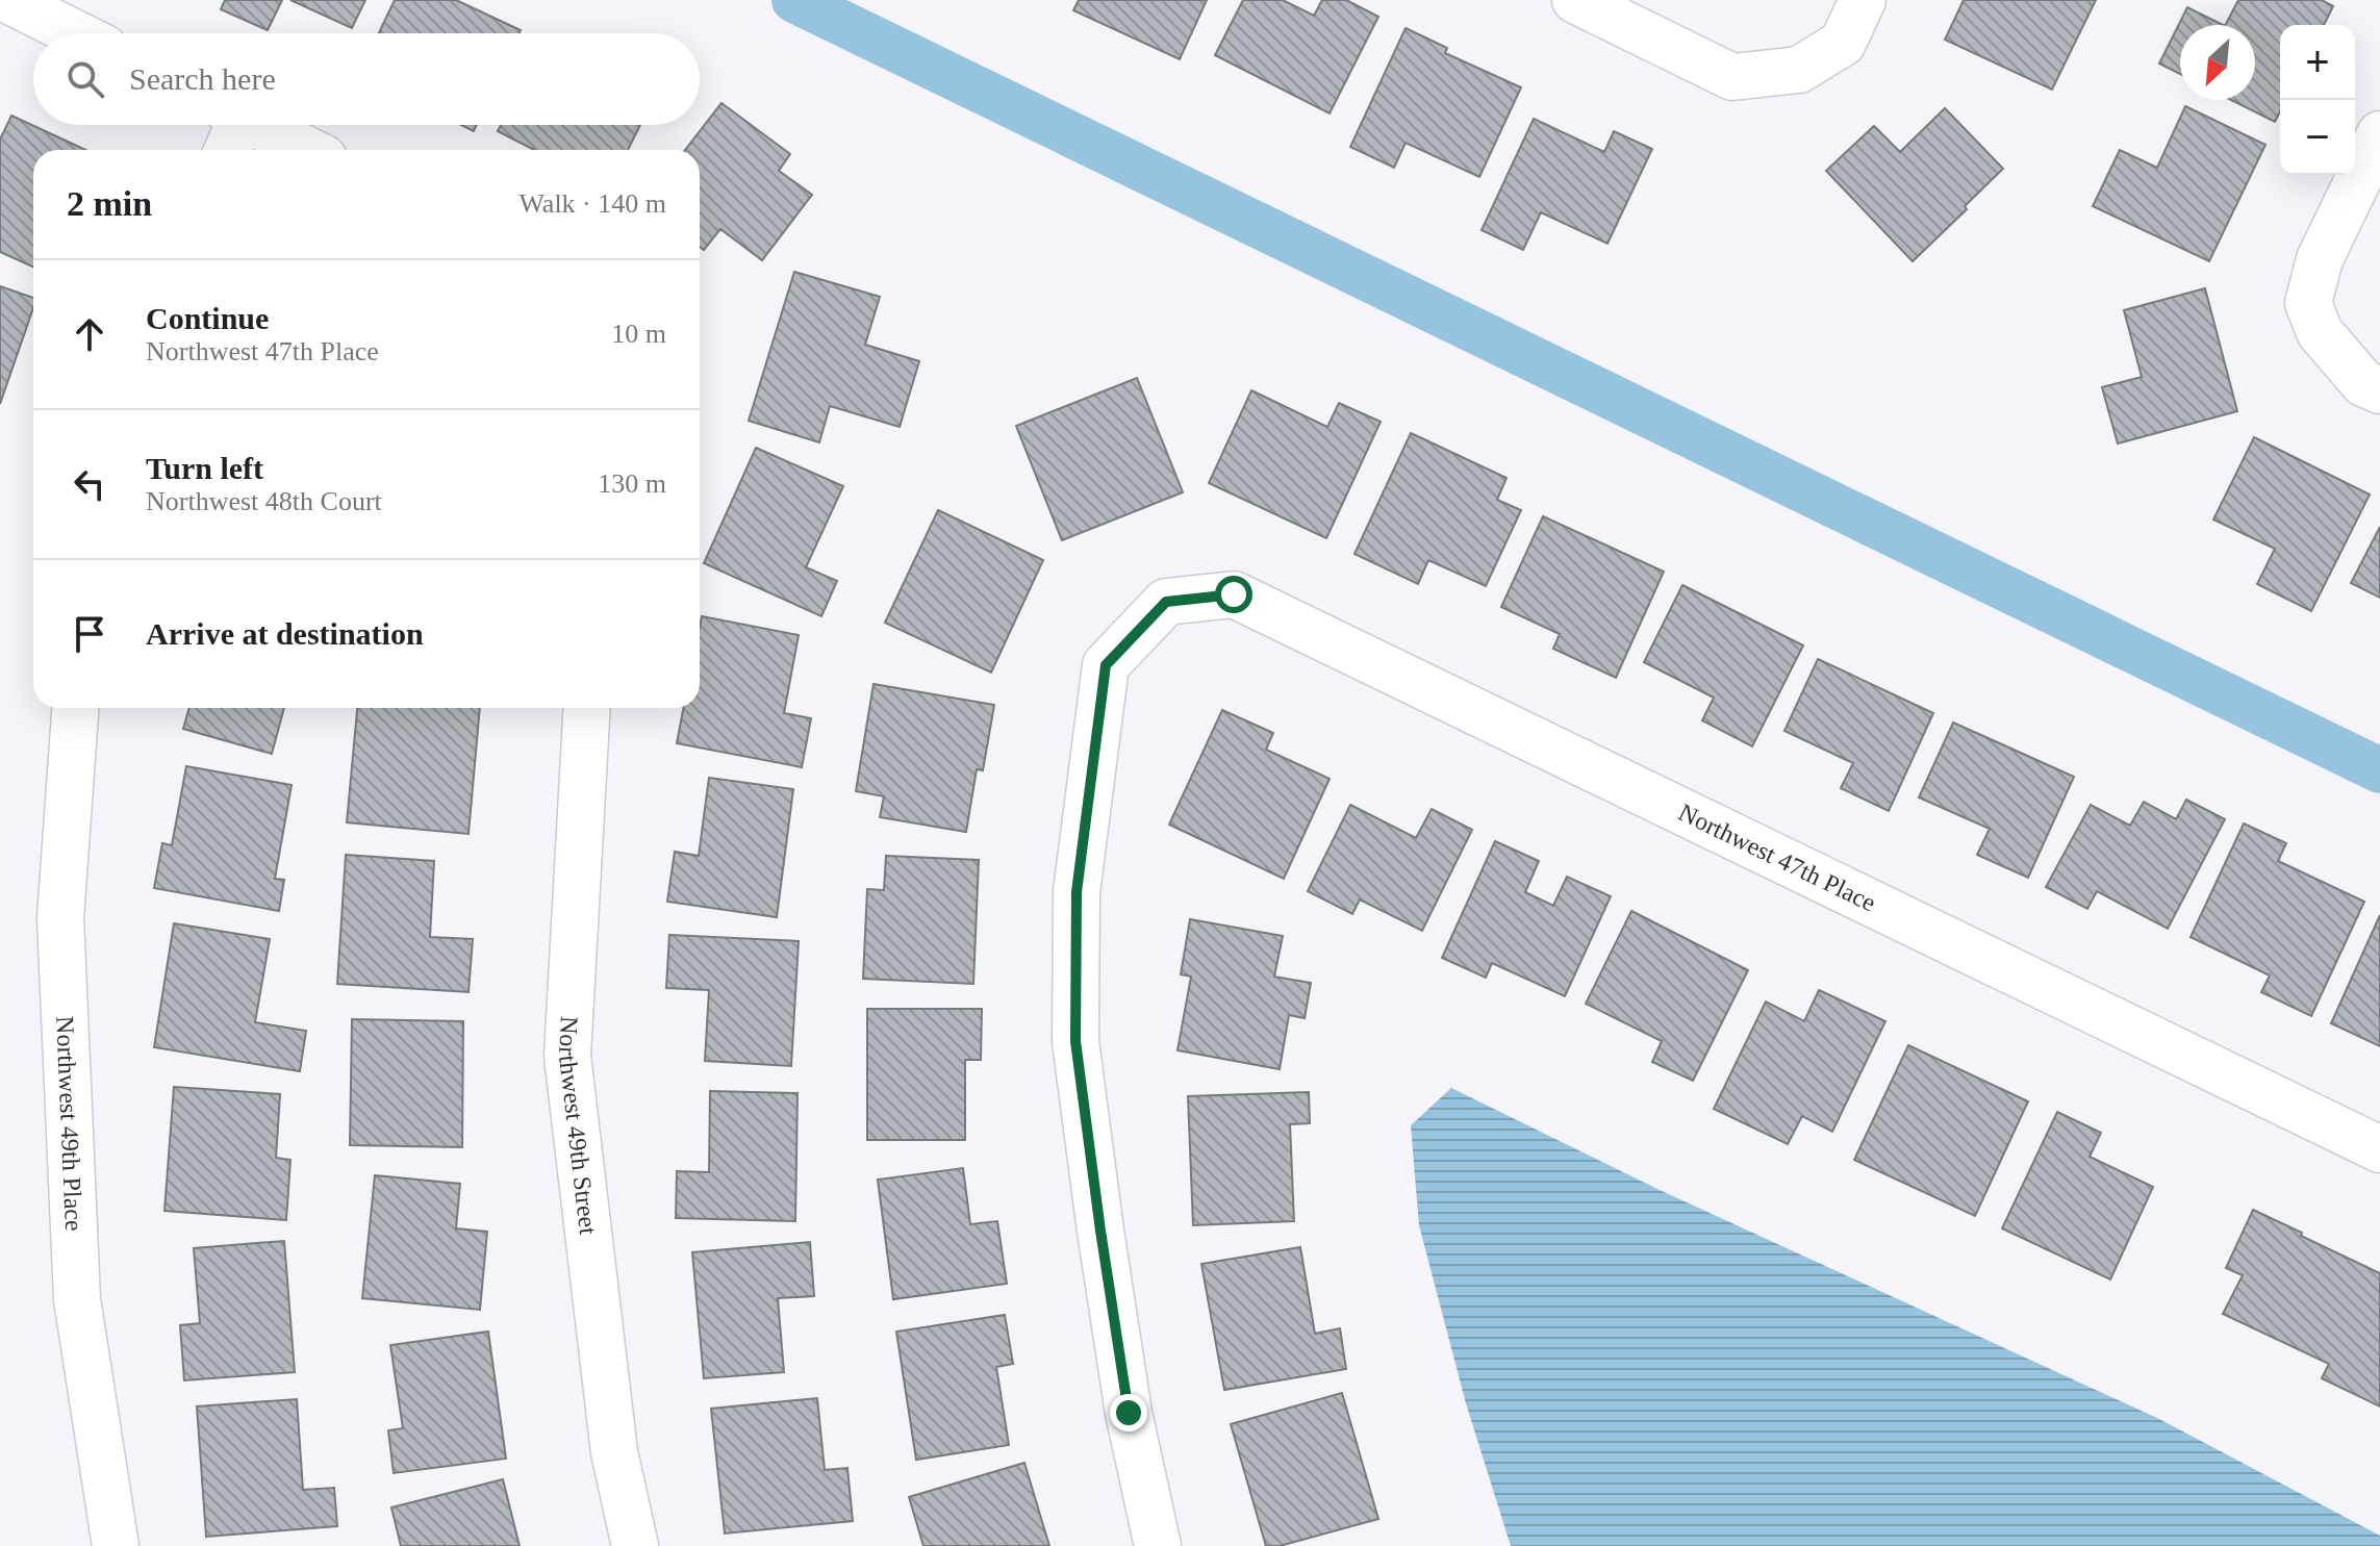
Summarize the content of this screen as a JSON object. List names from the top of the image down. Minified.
{"streets":{"street":["Northwest 47th Place","Northwest 49th Place","Northwest 49th Street"]},"north":"bottom left","page":{"map_buttons":["+","−"],"search":"Search here","heading":["2 min","Walk · 140 m"],"list":[["Continue","Northwest 47th Place","10 m"],["Turn left","Northwest 48th Court","130 m"],"Arrive at destination"]}}
